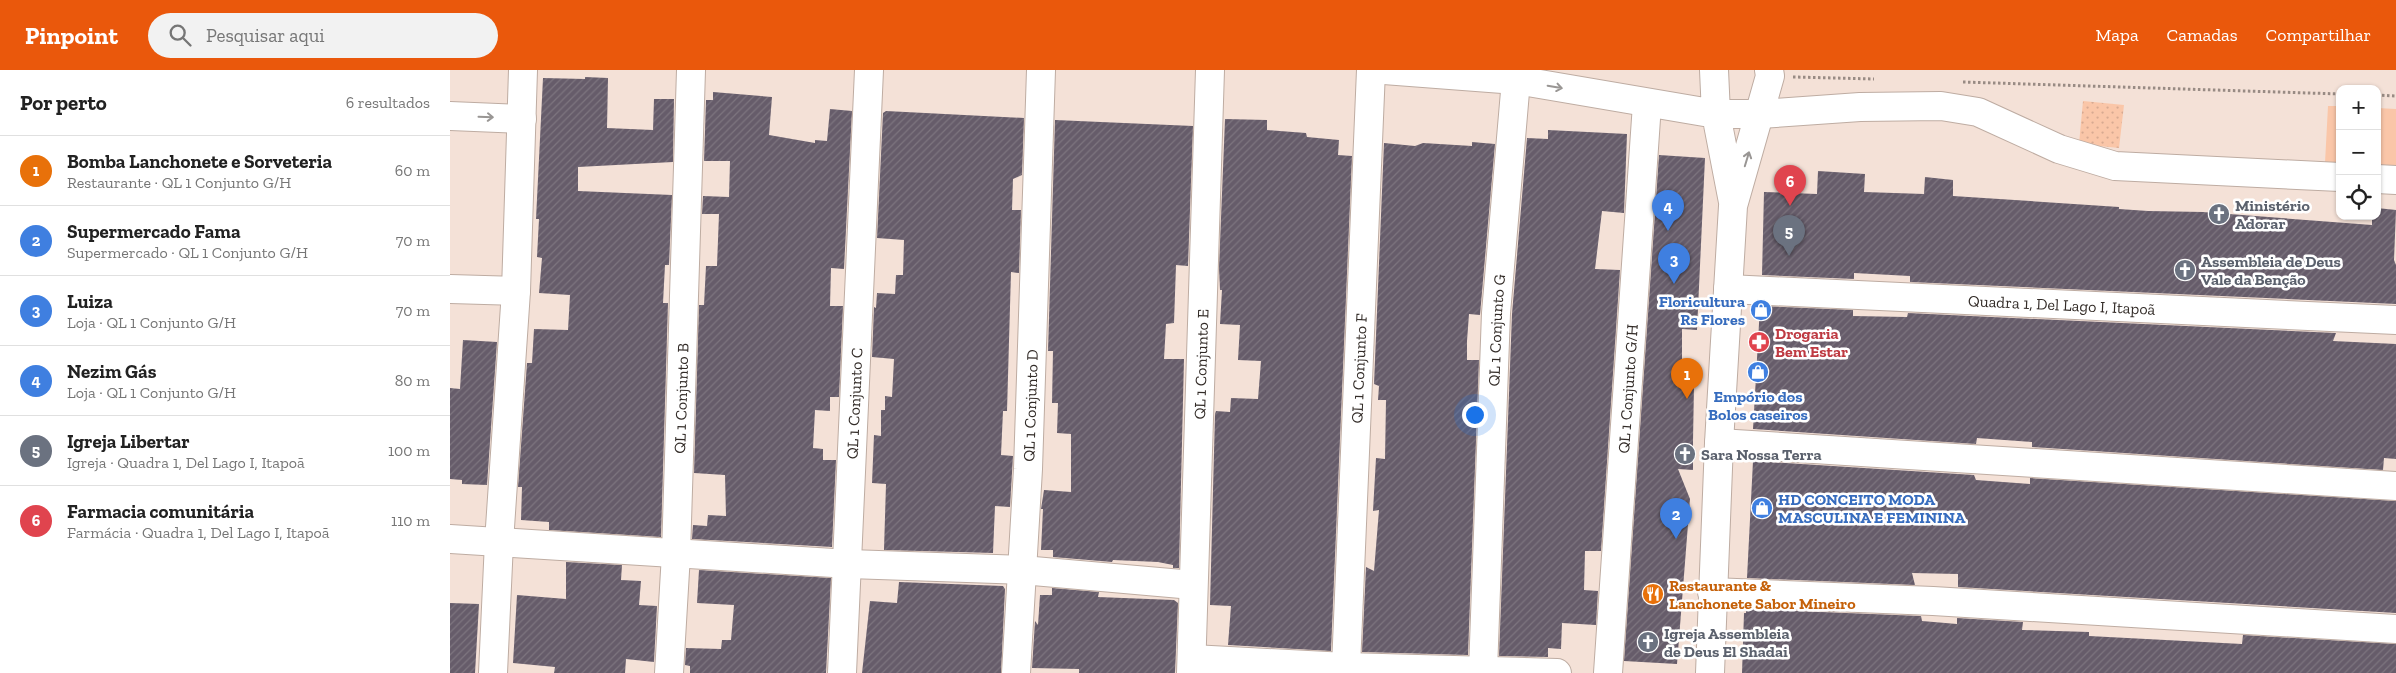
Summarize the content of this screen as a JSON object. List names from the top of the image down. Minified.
{"streets":{"street":["Quadra 1, Del Lago I, Itapoã","QL 1 Conjunto G","QL 1 Conjunto E","QL 1 Conjunto F","QL 1 Conjunto G/H","QL 1 Conjunto B","QL 1 Conjunto C","QL 1 Conjunto D"]},"places":{"church":["Ministério Adorar","Assembleia de Deus Vale da Benção","Sara Nossa Terra","Igreja Assembleia de Deus El Shadai"],"shop":["Floricultura Rs Flores","Empório dos Bolos caseiros","HD CONCEITO MODA MASCULINA E FEMININA"],"pharmacy":["Drogaria Bem Estar"],"restaurant":["Restaurante & Lanchonete Sabor Mineiro"]},"page":{"header":"Pinpoint","search":"Pesquisar aqui","nav":["Mapa","Camadas","Compartilhar"],"heading":["Por perto","6 resultados"],"map_buttons":["+","−"],"list":[{"mark":"1","name":"Bomba Lanchonete e Sorveteria","note":"Restaurante · QL 1 Conjunto G/H","value":"60 m"},{"mark":"2","name":"Supermercado Fama","note":"Supermercado · QL 1 Conjunto G/H","value":"70 m"},{"mark":"3","name":"Luiza","note":"Loja · QL 1 Conjunto G/H","value":"70 m"},{"mark":"4","name":"Nezim Gás","note":"Loja · QL 1 Conjunto G/H","value":"80 m"},{"mark":"5","name":"Igreja Libertar","note":"Igreja · Quadra 1, Del Lago I, Itapoã","value":"100 m"},{"mark":"6","name":"Farmacia comunitária","note":"Farmácia · Quadra 1, Del Lago I, Itapoã","value":"110 m"}],"pins":["6","4","5","3","1","2"]}}
